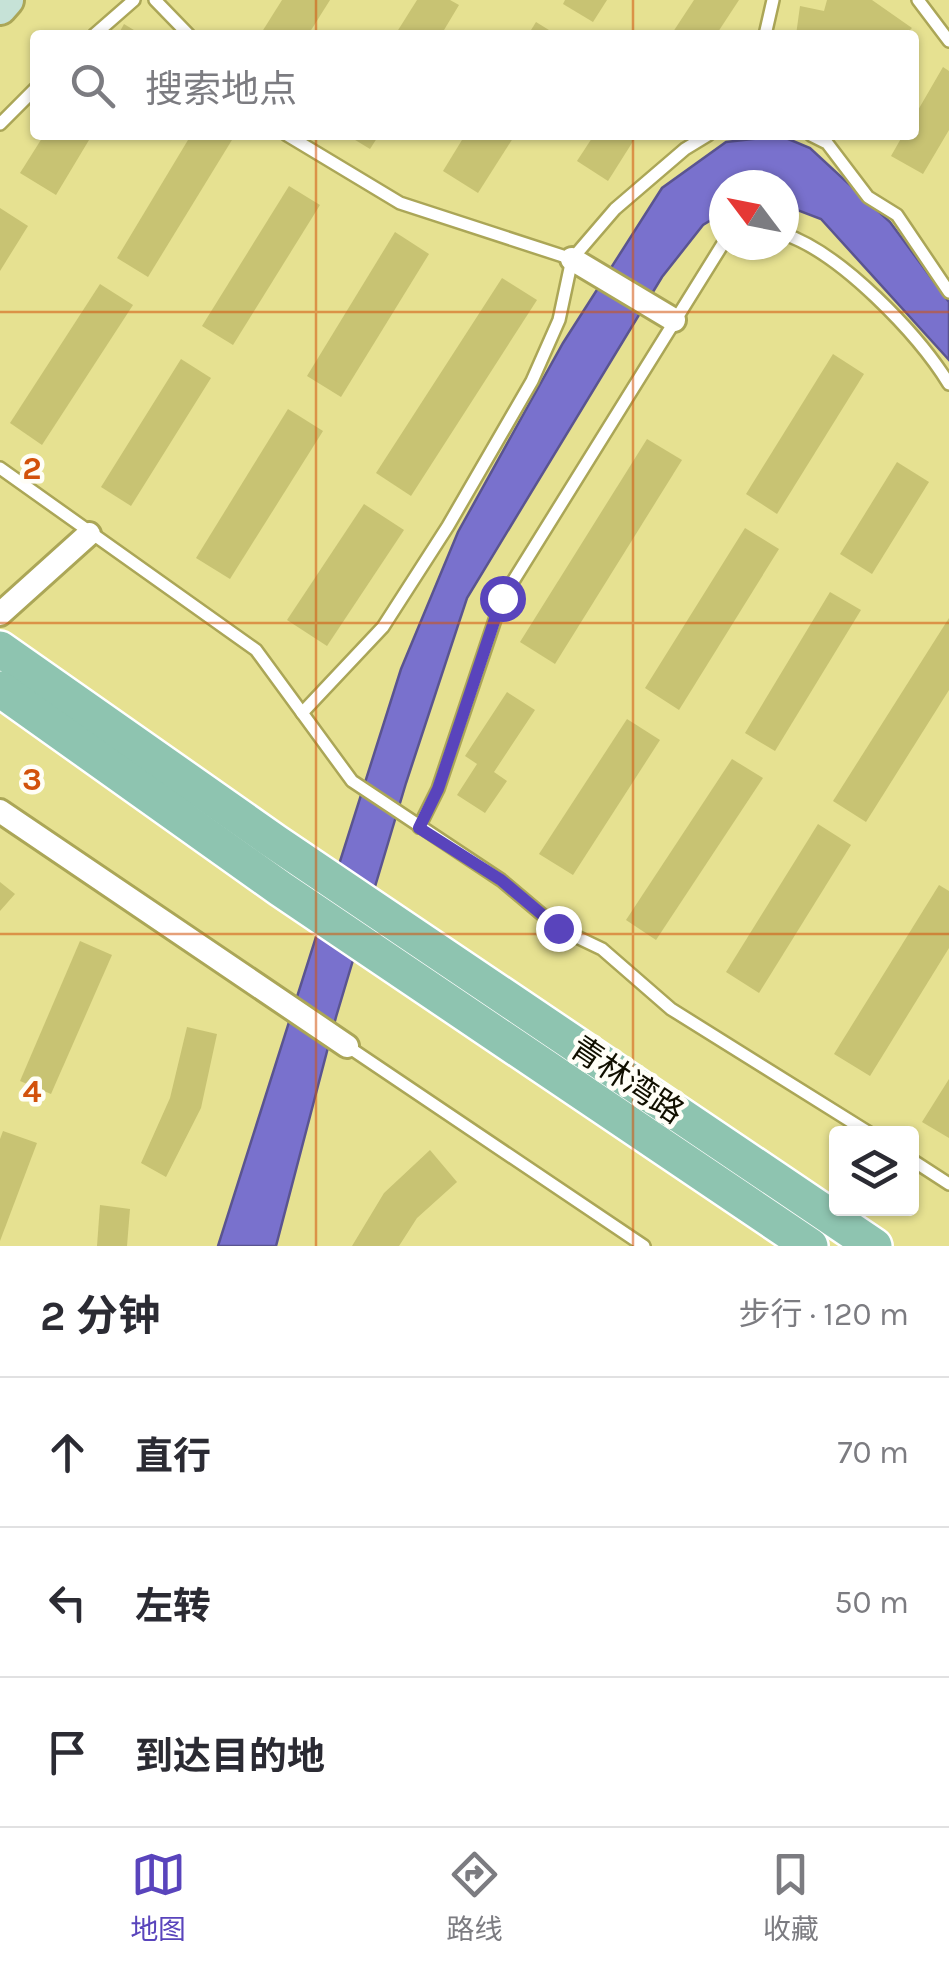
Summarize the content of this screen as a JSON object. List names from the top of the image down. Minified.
{"streets":{"main road":["青林湾路"]},"north":"top left","page":{"search":"搜索地点","heading":["2 分钟","步行 · 120 m"],"list":[["直行","70 m"],["左转","50 m"],"到达目的地"],"nav":["地图","路线","收藏"]},"grid":{"rows":["2","3","4"]}}
